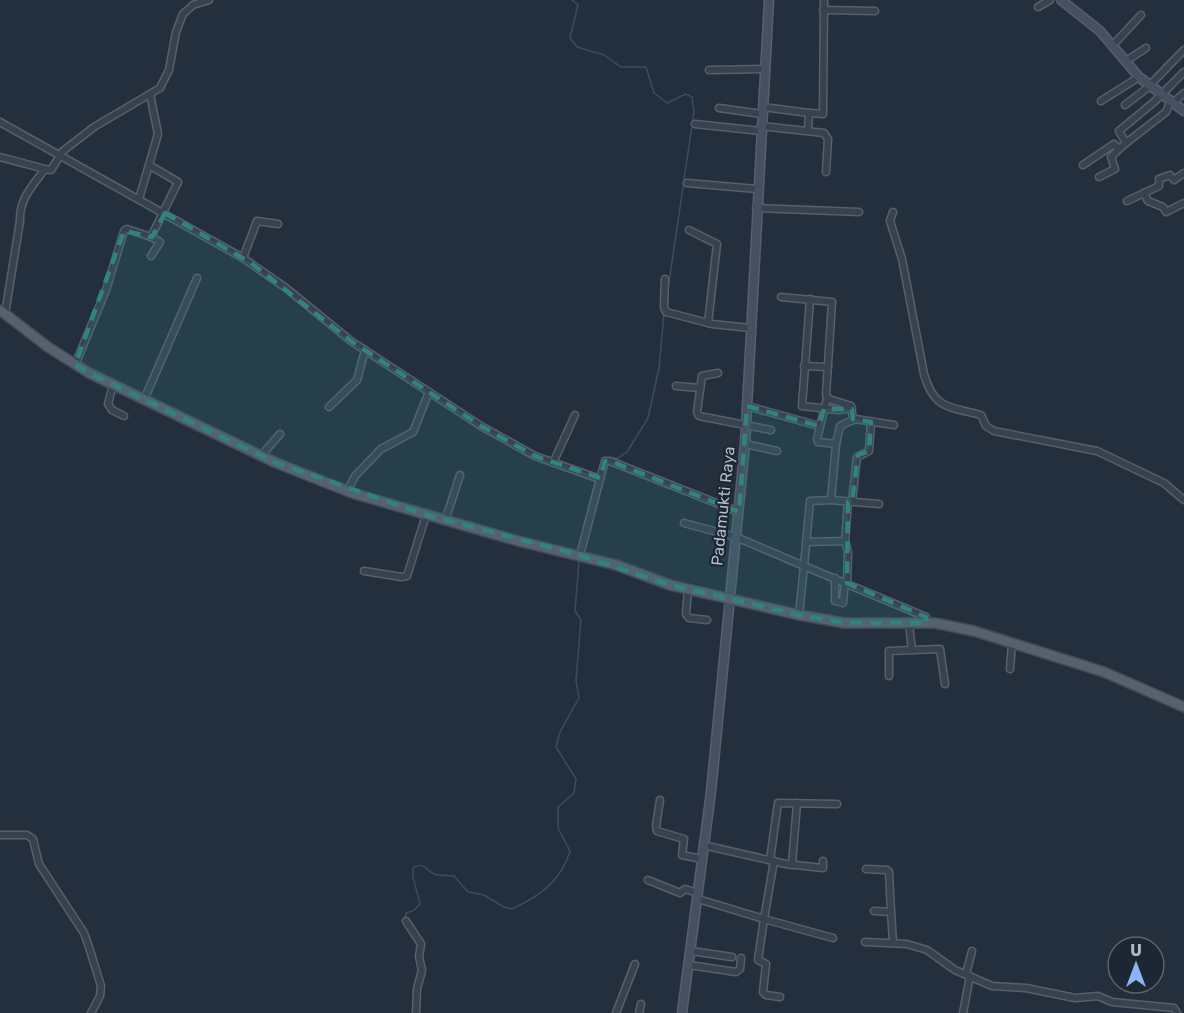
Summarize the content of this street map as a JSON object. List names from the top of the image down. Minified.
{"streets":{"street":["Padamukti Raya"]},"north":"top"}
